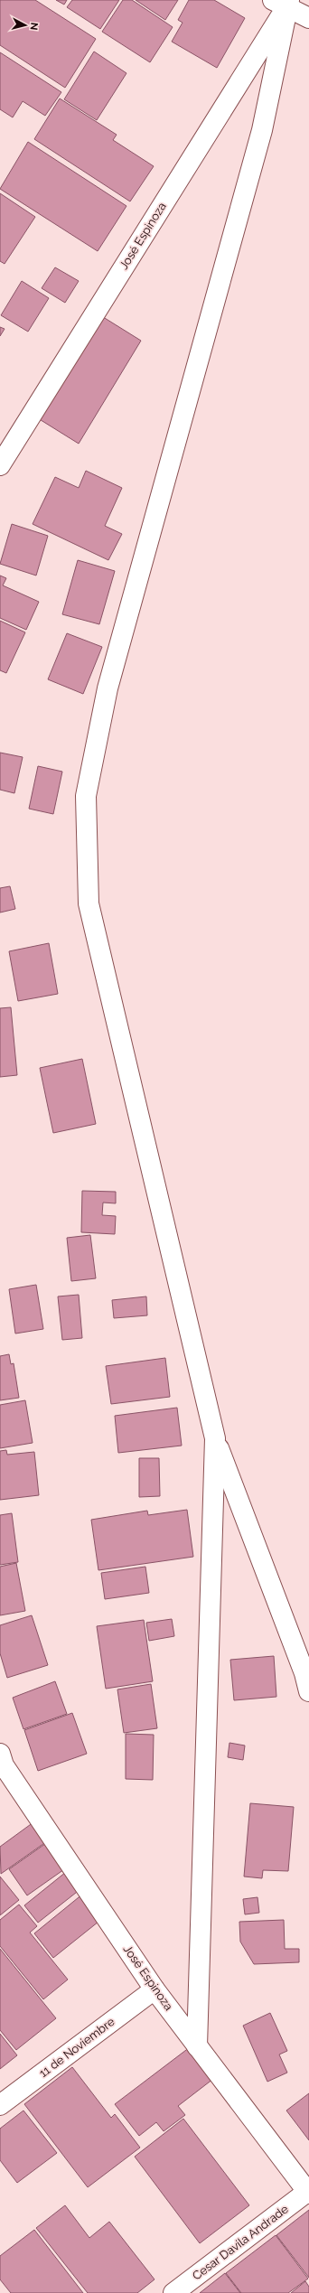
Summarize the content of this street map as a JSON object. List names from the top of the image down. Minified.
{"streets":{"street":["José Espinoza","11 de Noviembre","Cesar Davila Andrade"]},"crossings":[["José Espinoza","11 de Noviembre"],["José Espinoza","Cesar Davila Andrade"]],"north":"right"}
